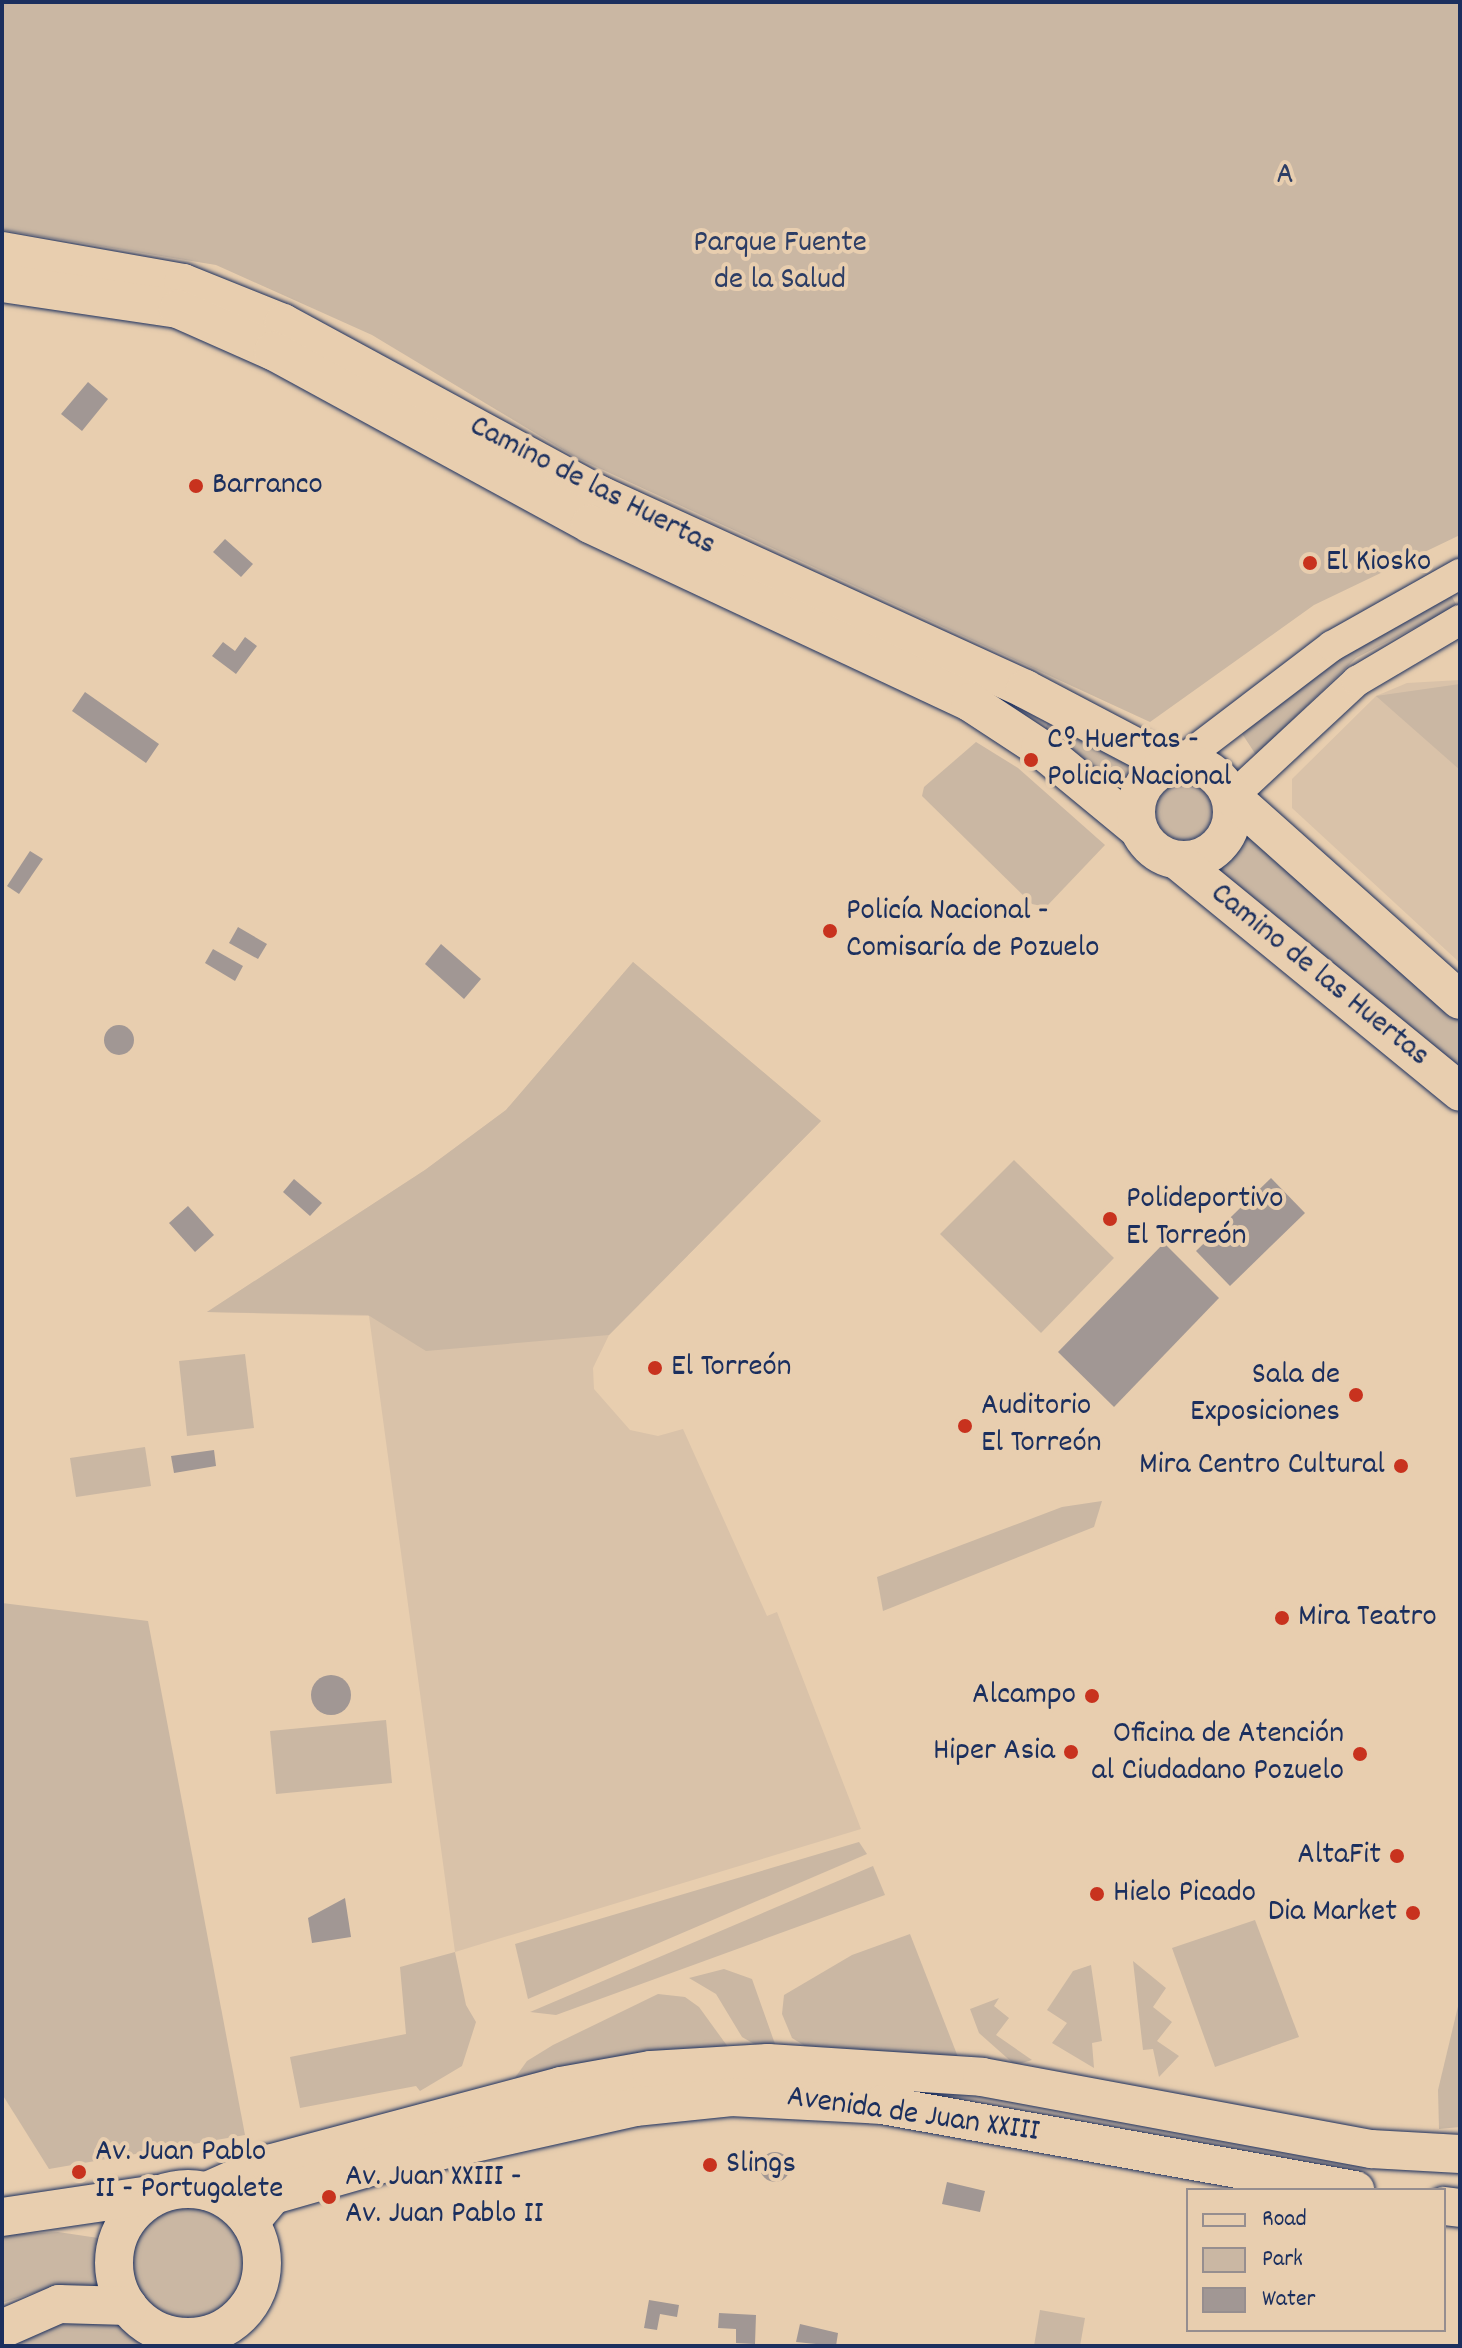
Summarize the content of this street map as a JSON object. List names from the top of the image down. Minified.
{"streets":{"main road":["Camino de las Huertas","Avenida de Juan XXIII"]},"parks":["A","Parque Fuente de la Salud"],"places":["Barranco","El Kiosko","Cº Huertas - Policia Nacional","Policía Nacional - Comisaría de Pozuelo","Polideportivo El Torreón","El Torreón","Sala de Exposiciones","Auditorio El Torreón","Mira Centro Cultural","Mira Teatro","Alcampo","Hiper Asia","Oficina de Atención al Ciudadano Pozuelo","AltaFit","Hielo Picado","Dia Market","Slings","Av. Juan Pablo II - Portugalete","Av. Juan XXIII - Av. Juan Pablo II"],"legend":["Road","Park","Water"]}
